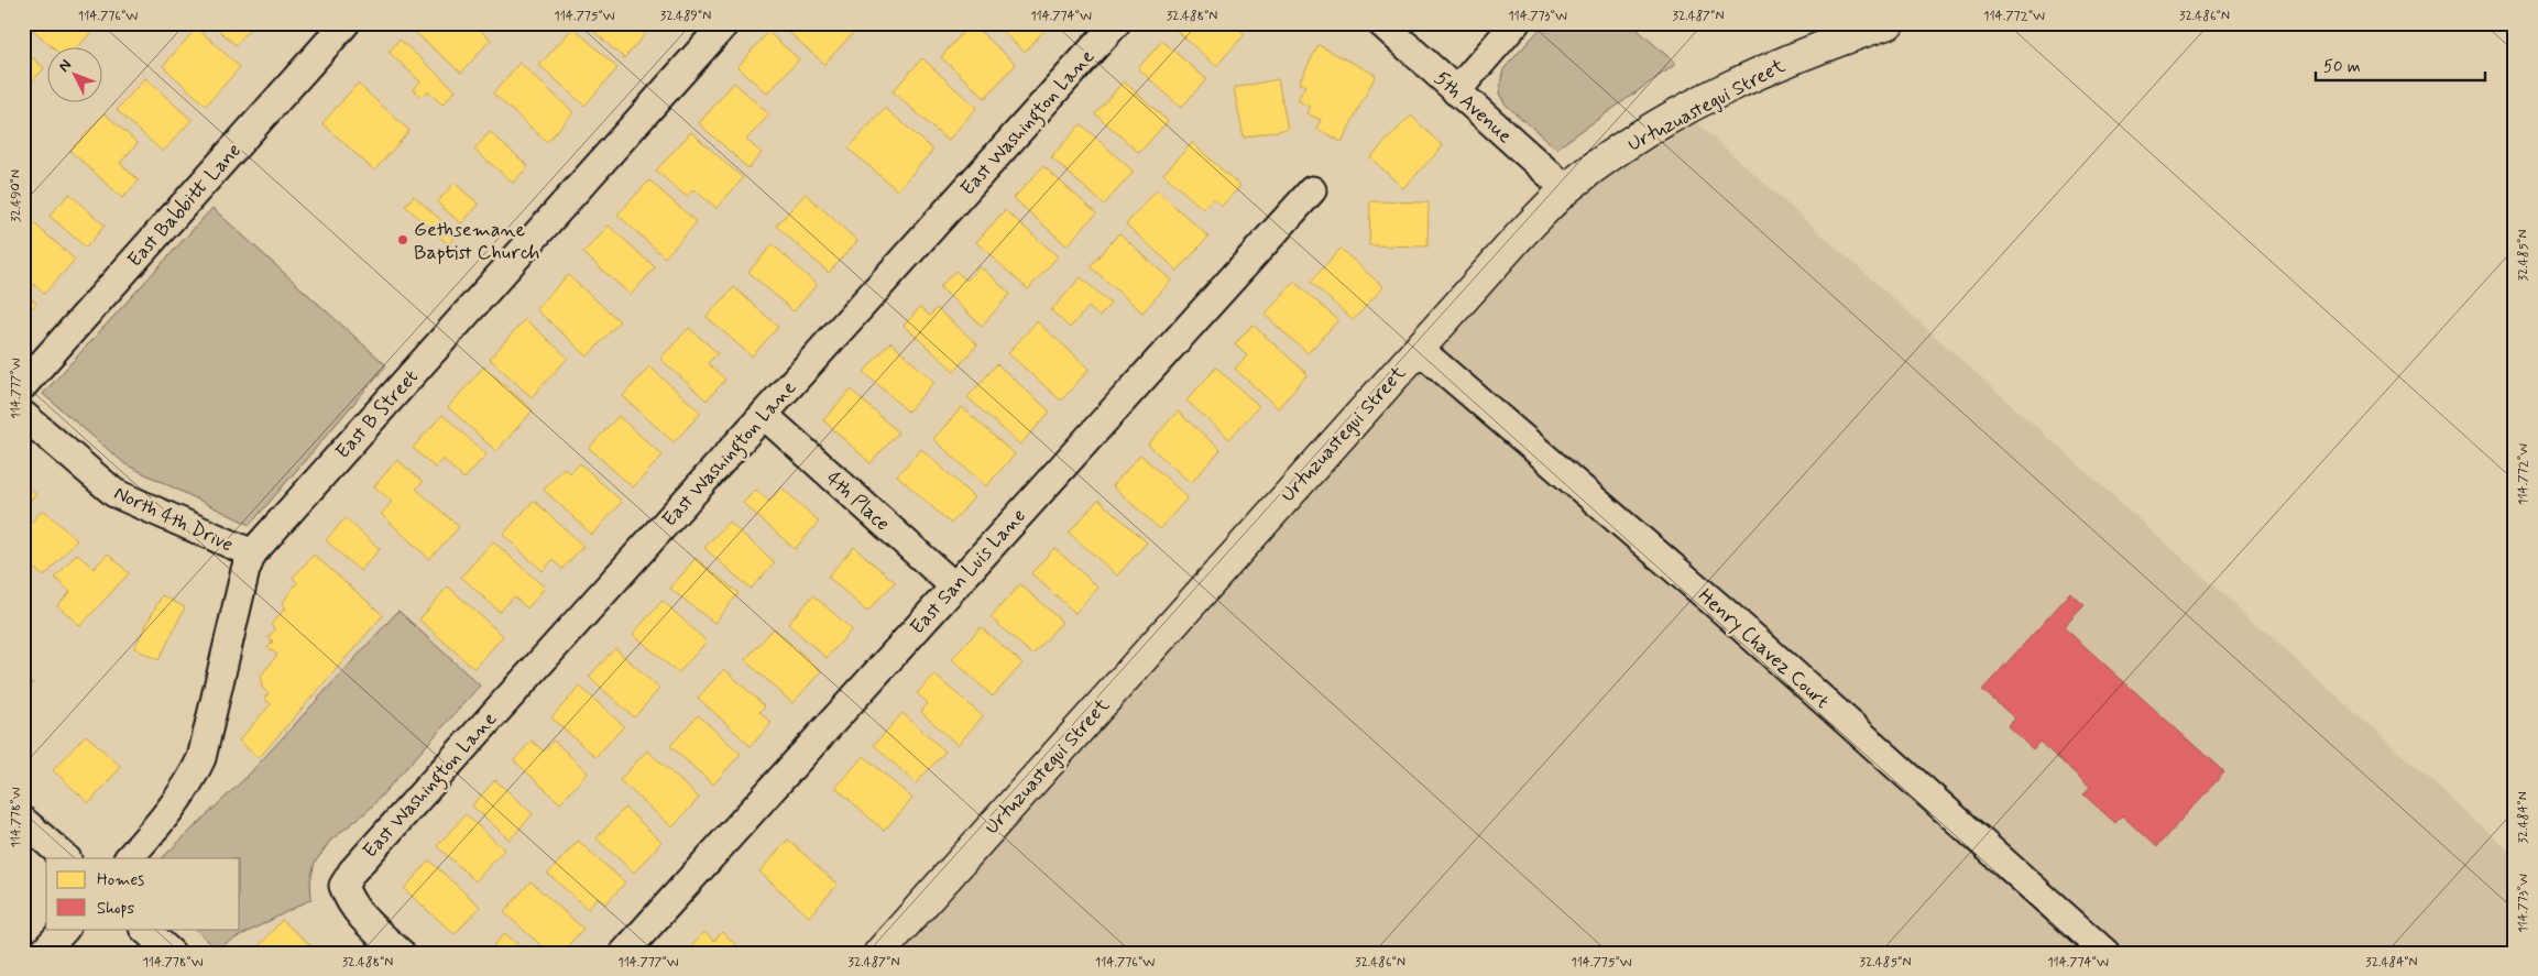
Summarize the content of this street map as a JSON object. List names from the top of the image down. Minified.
{"streets":{"main road":["Urtuzuastegui Street"],"street":["5th Avenue","East Washington Lane","East Babbitt Lane","East B Street","4th Place","North 4th Drive","East San Luis Lane","Henry Chavez Court"]},"crossings":[["Urtuzuastegui Street","5th Avenue"],["Urtuzuastegui Street","Henry Chavez Court"],["East Washington Lane","4th Place"],["East B Street","North 4th Drive"],["4th Place","East San Luis Lane"]],"places":["Gethsemane Baptist Church"],"legend":["Homes","Shops"],"scale_bar":"50 m","north":"top left","coordinates":["114.776°W","114.775°W","32.489°N","114.774°W","32.488°N","114.773°W","32.487°N","114.772°W","32.486°N","32.490°N","32.485°N","114.777°W","32.484°N","114.778°W"]}
